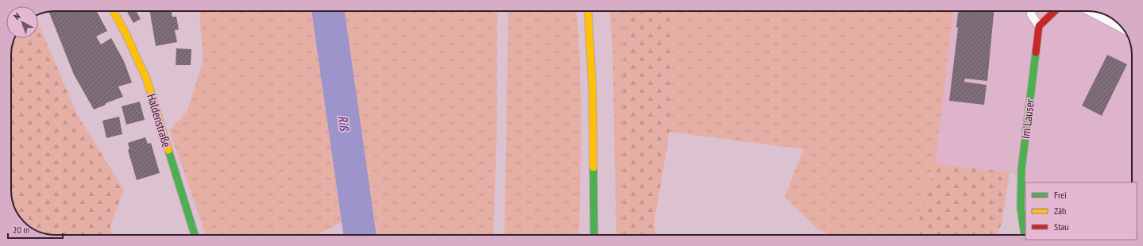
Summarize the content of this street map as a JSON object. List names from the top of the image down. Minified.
{"streets":{"main road":["Im Lauser","Haldenstraße"]},"water":["Riß"],"legend":["Frei","Zäh","Stau"],"scale_bar":"20 m","north":"top left"}
